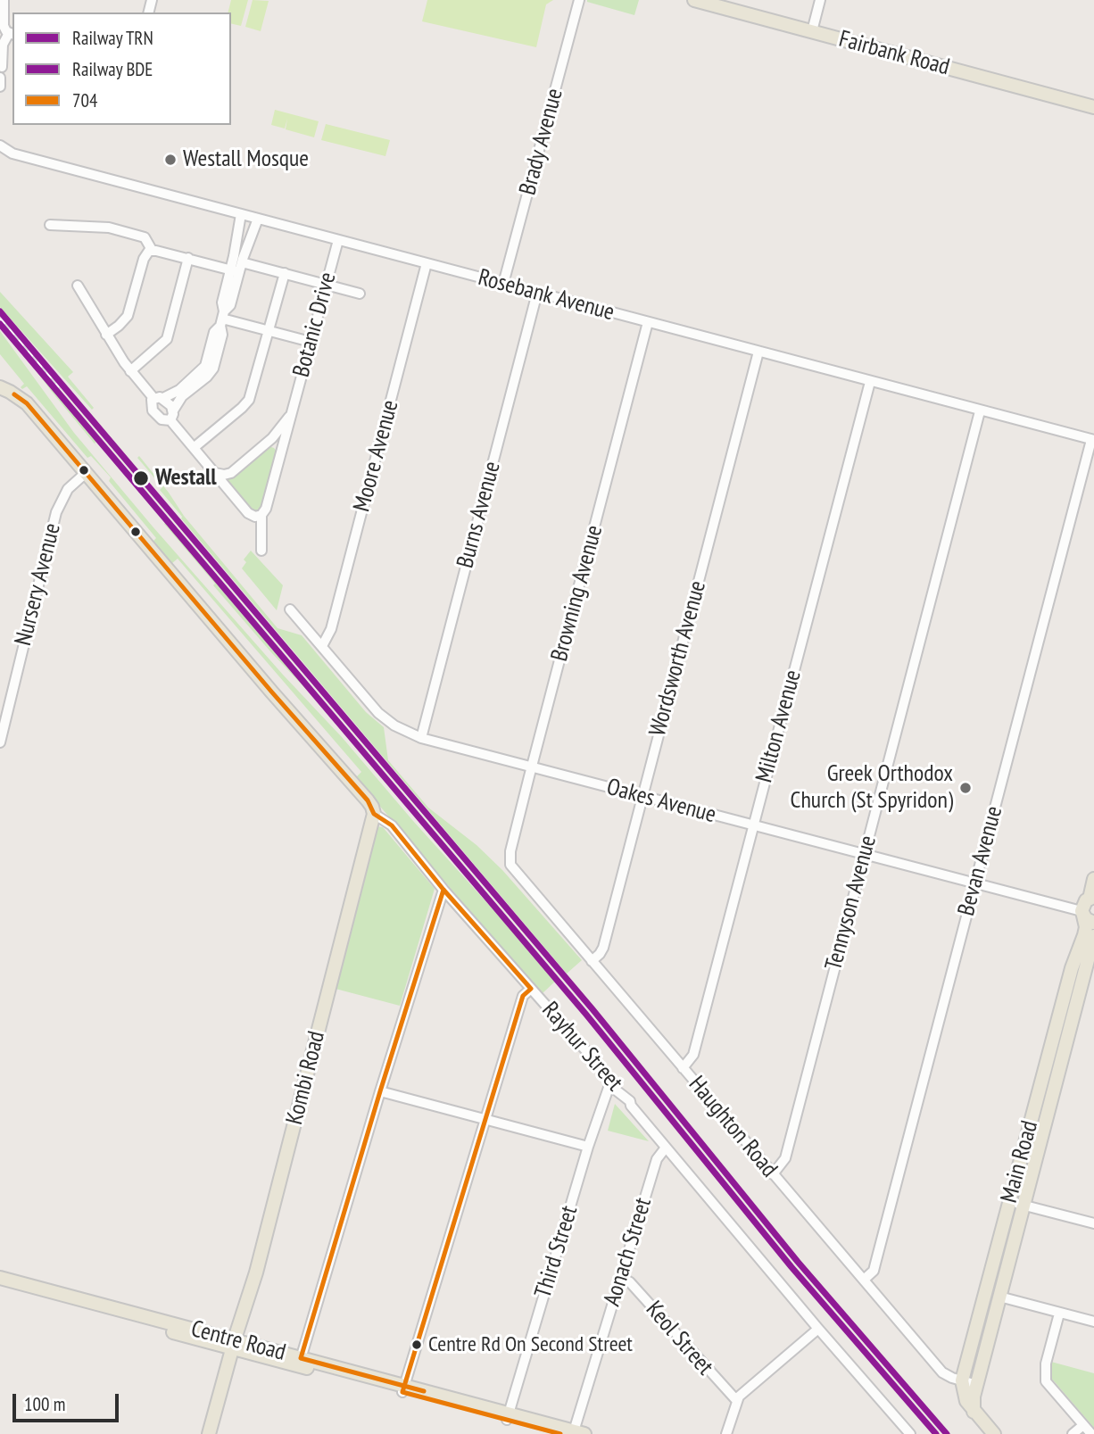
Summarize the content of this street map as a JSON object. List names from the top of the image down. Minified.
{"streets":{"main road":["Fairbank Road","Rayhur Street","Kombi Road","Main Road","Centre Road"],"street":["Brady Avenue","Rosebank Avenue","Botanic Drive","Moore Avenue","Burns Avenue","Nursery Avenue","Browning Avenue","Wordsworth Avenue","Milton Avenue","Oakes Avenue","Bevan Avenue","Tennyson Avenue","Haughton Road","Third Street","Aonach Street","Keol Street"]},"crossings":[["Brady Avenue","Rosebank Avenue"],["Rosebank Avenue","Botanic Drive"],["Rosebank Avenue","Moore Avenue"],["Rosebank Avenue","Burns Avenue"],["Rosebank Avenue","Browning Avenue"],["Rosebank Avenue","Wordsworth Avenue"],["Rosebank Avenue","Milton Avenue"],["Rosebank Avenue","Bevan Avenue"],["Rosebank Avenue","Tennyson Avenue"],["Moore Avenue","Oakes Avenue"],["Burns Avenue","Oakes Avenue"],["Nursery Avenue","Rayhur Street"],["Browning Avenue","Oakes Avenue"],["Browning Avenue","Haughton Road"],["Wordsworth Avenue","Oakes Avenue"],["Wordsworth Avenue","Haughton Road"],["Milton Avenue","Oakes Avenue"],["Milton Avenue","Haughton Road"],["Oakes Avenue","Bevan Avenue"],["Oakes Avenue","Tennyson Avenue"],["Oakes Avenue","Main Road"],["Bevan Avenue","Haughton Road"],["Tennyson Avenue","Haughton Road"],["Rayhur Street","Kombi Road"],["Rayhur Street","Third Street"],["Rayhur Street","Aonach Street"],["Kombi Road","Centre Road"],["Haughton Road","Main Road"],["Third Street","Centre Road"],["Aonach Street","Keol Street"],["Aonach Street","Centre Road"]],"places":["Westall Mosque","Westall","Greek Orthodox Church (St Spyridon)","Centre Rd On Second Street"],"lines":["rail line TRN","rail line BDE","transit line 704"],"legend":["Railway TRN","Railway BDE","704"],"scale_bar":"100 m"}
